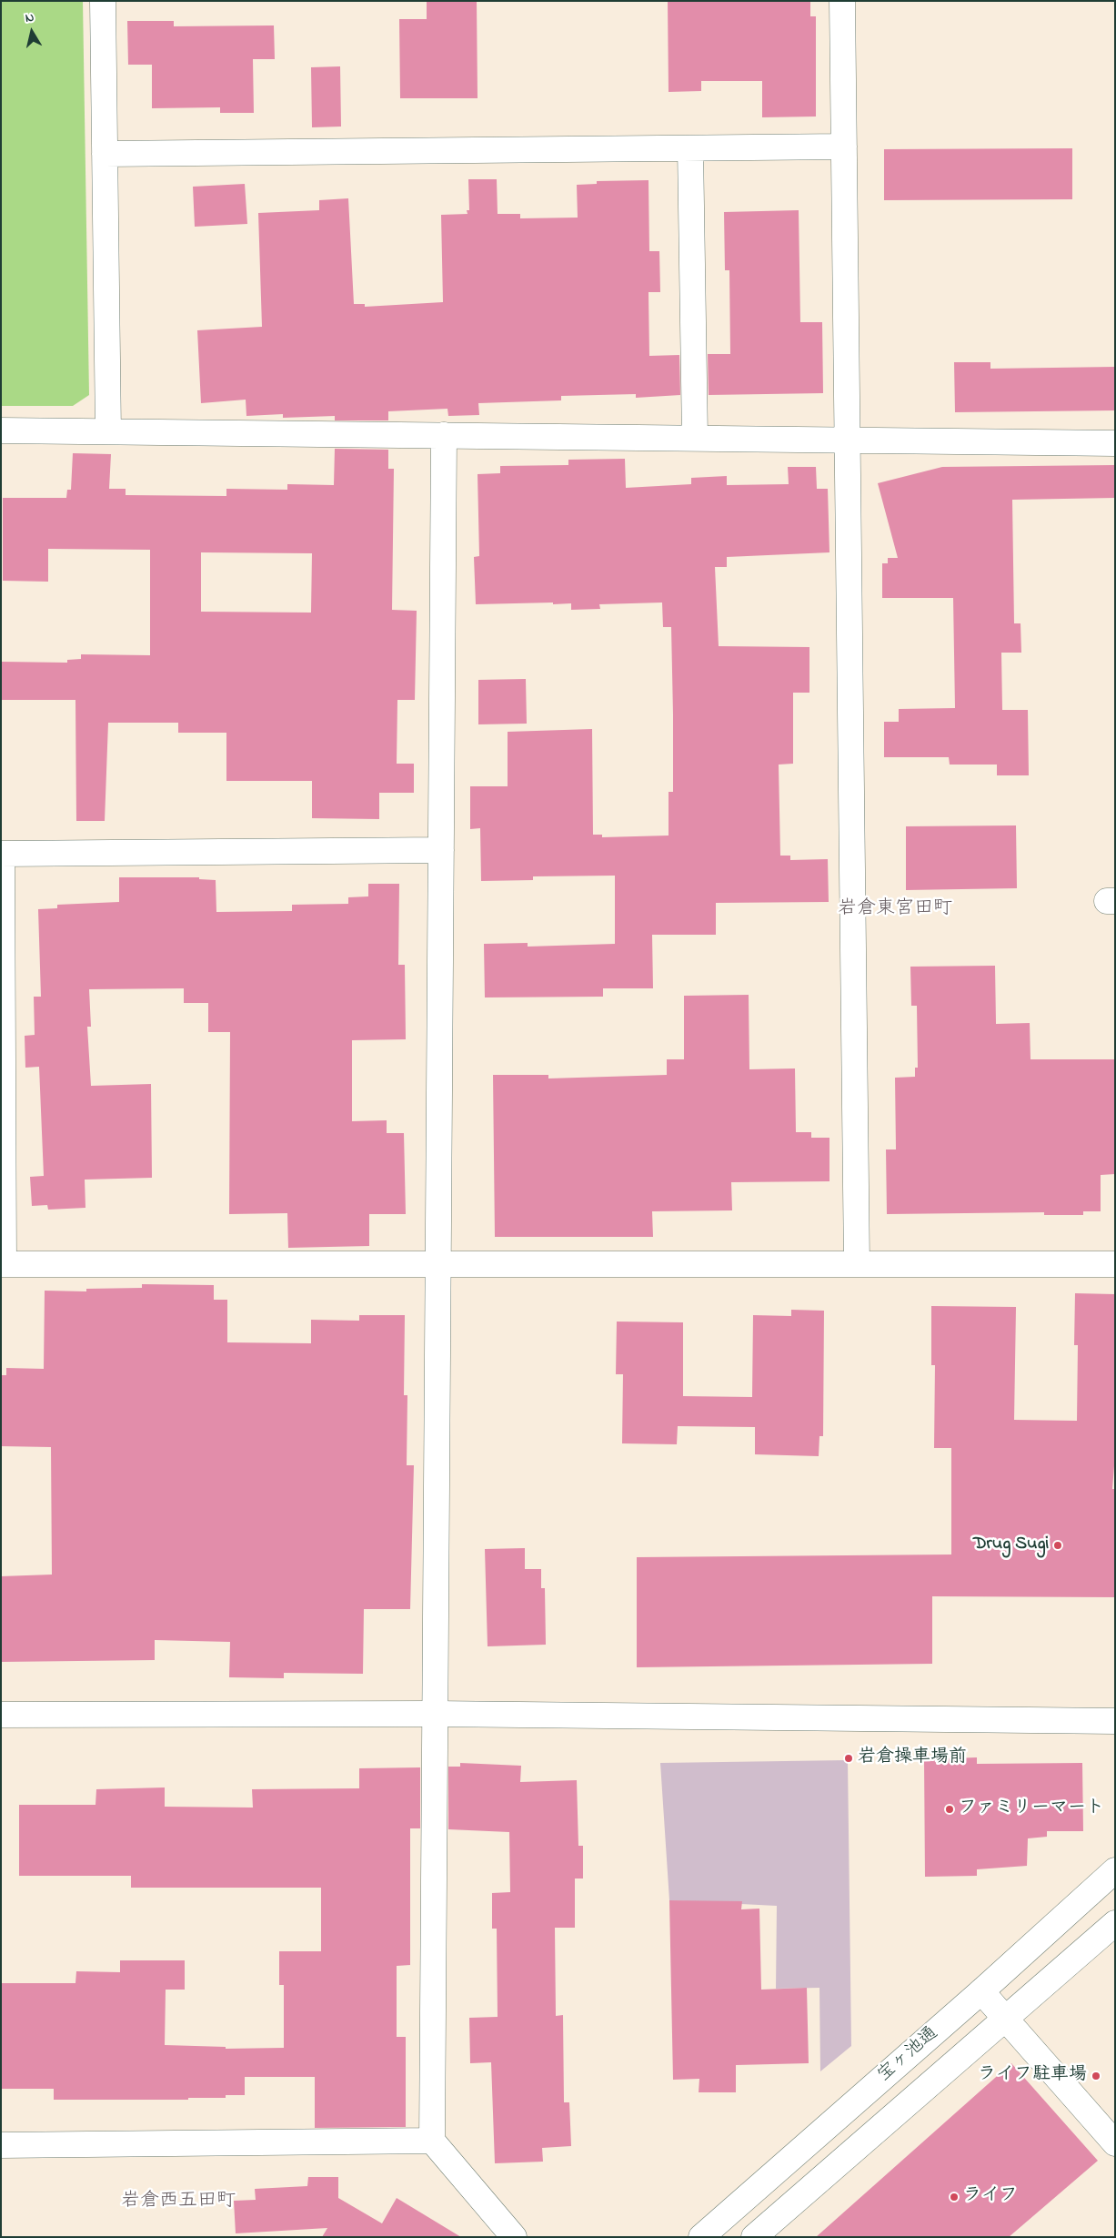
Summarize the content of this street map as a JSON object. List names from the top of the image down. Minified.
{"streets":{"street":["宝ヶ池通"]},"districts":["岩倉東宮田町","岩倉西五田町"],"places":["Drug Sugi","岩倉操車場前","ファミリーマート","ライフ駐車場","ライフ"],"north":"top"}
